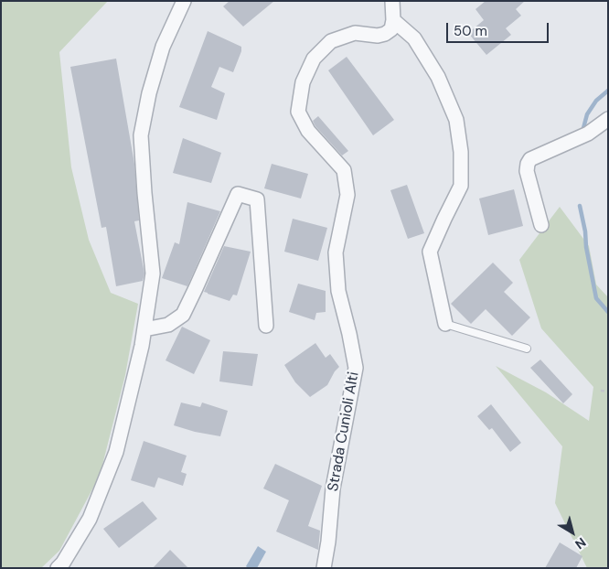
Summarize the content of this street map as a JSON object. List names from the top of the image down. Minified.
{"streets":{"street":["Strada Cunioli Alti"]},"scale_bar":"50 m","north":"bottom right"}
